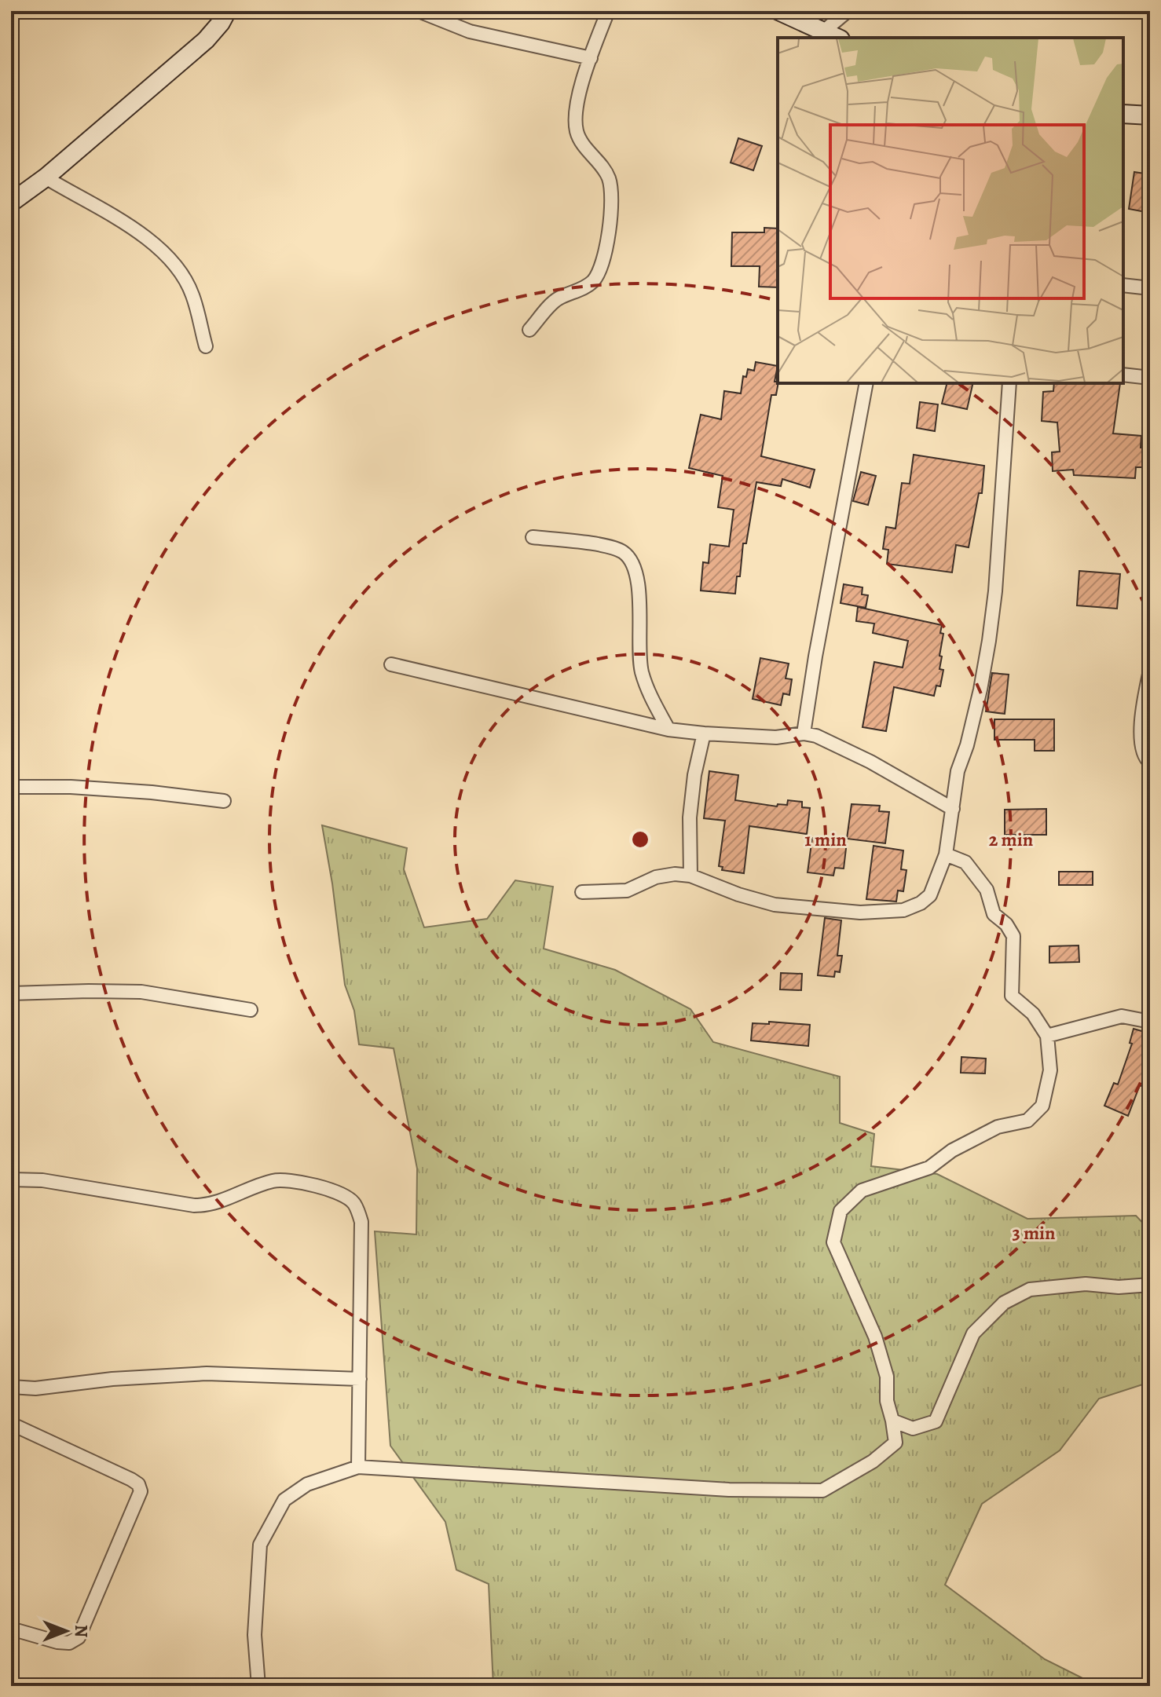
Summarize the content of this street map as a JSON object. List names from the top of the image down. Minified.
{"north":"right","rings":["1 min","2 min","3 min"]}
